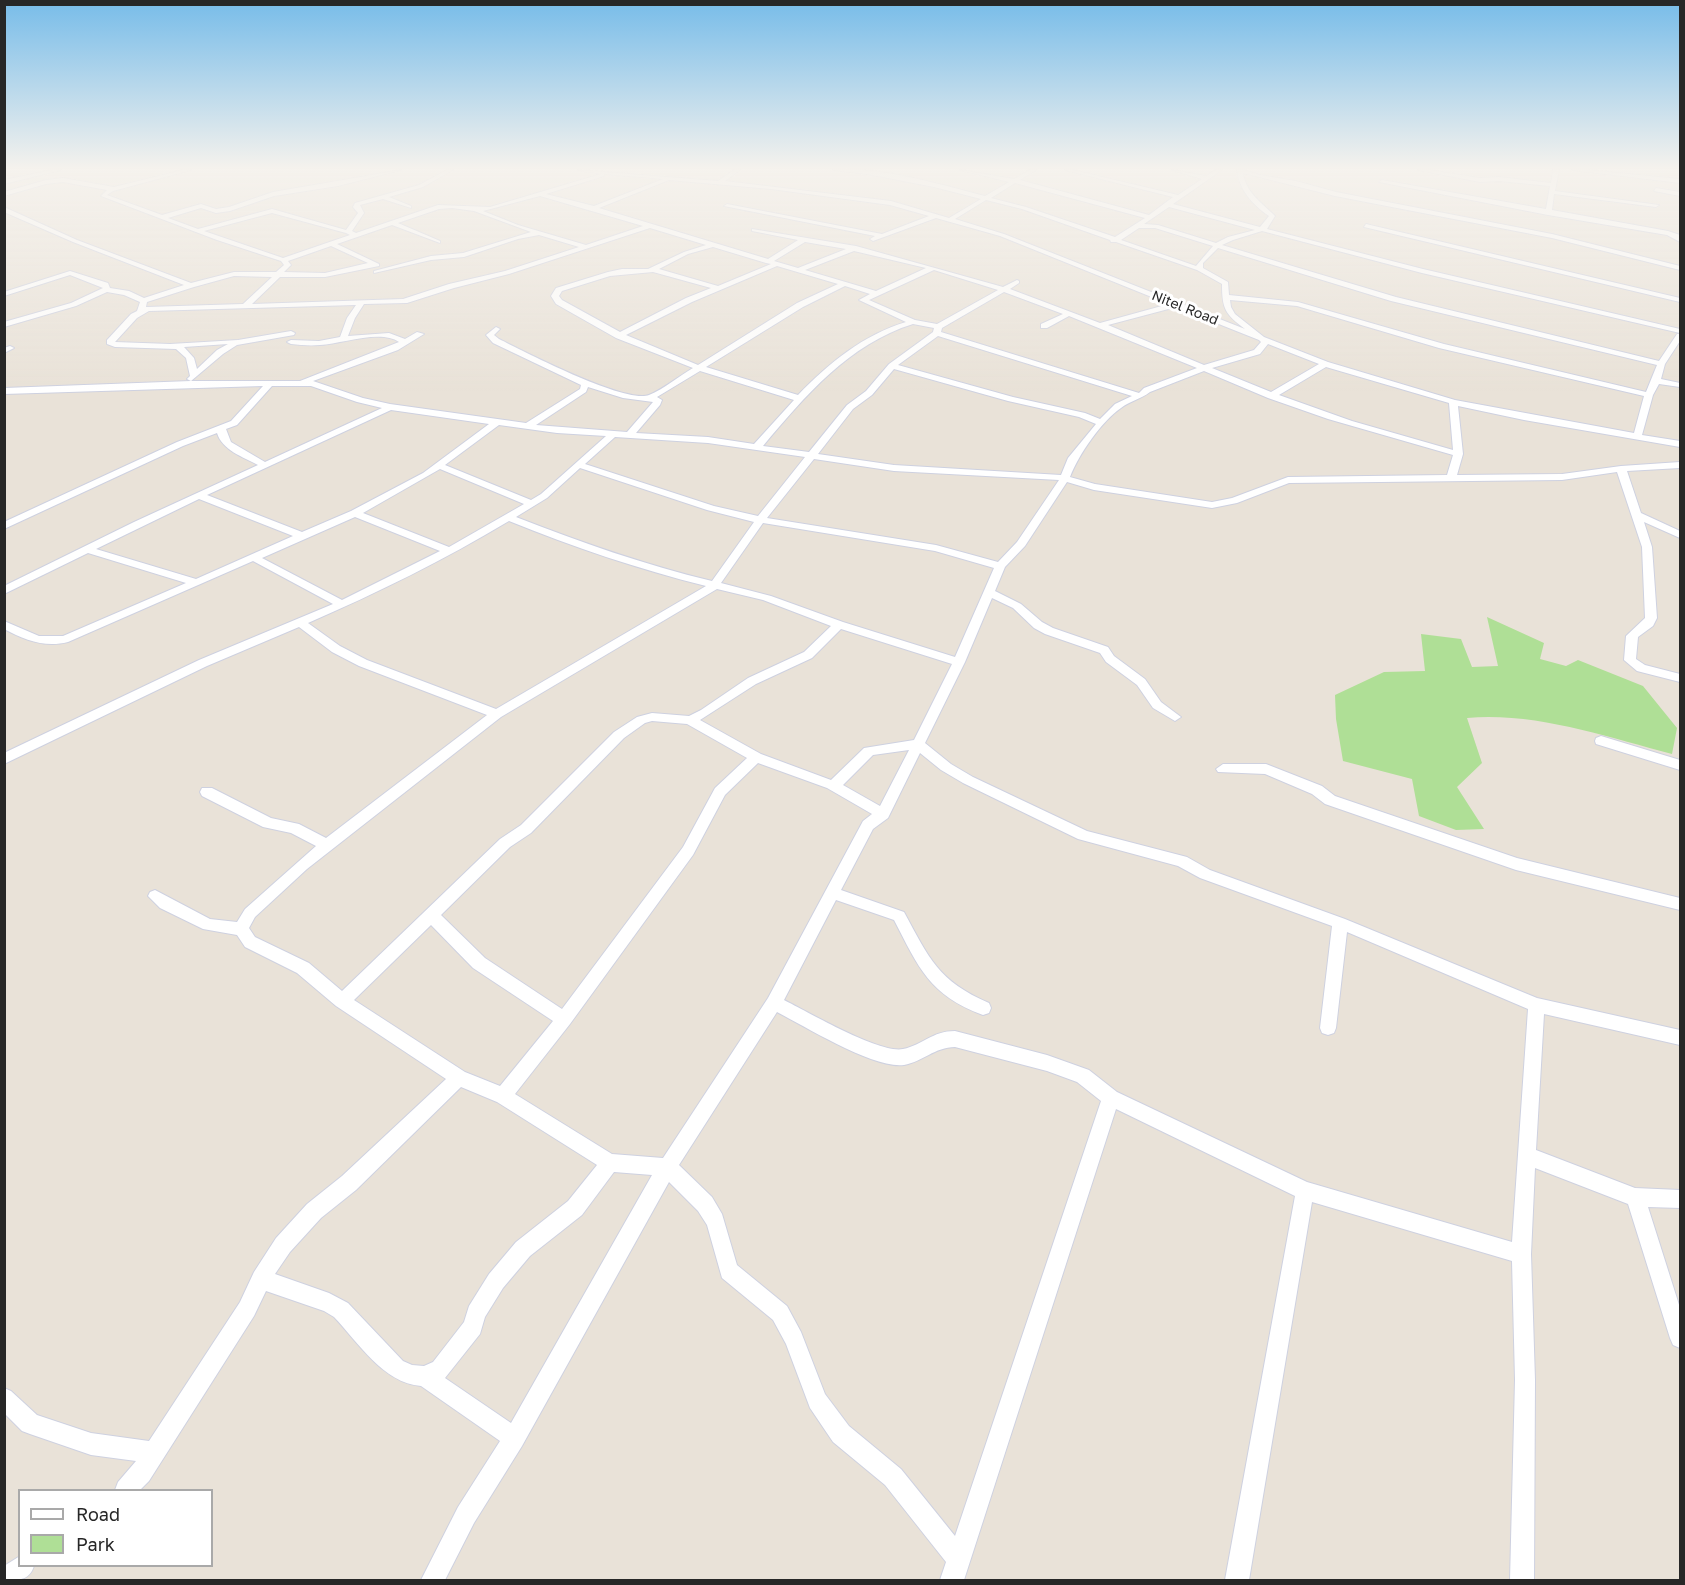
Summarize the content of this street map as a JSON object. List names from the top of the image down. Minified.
{"streets":{"street":["Nitel Road"]},"legend":["Road","Park"]}
